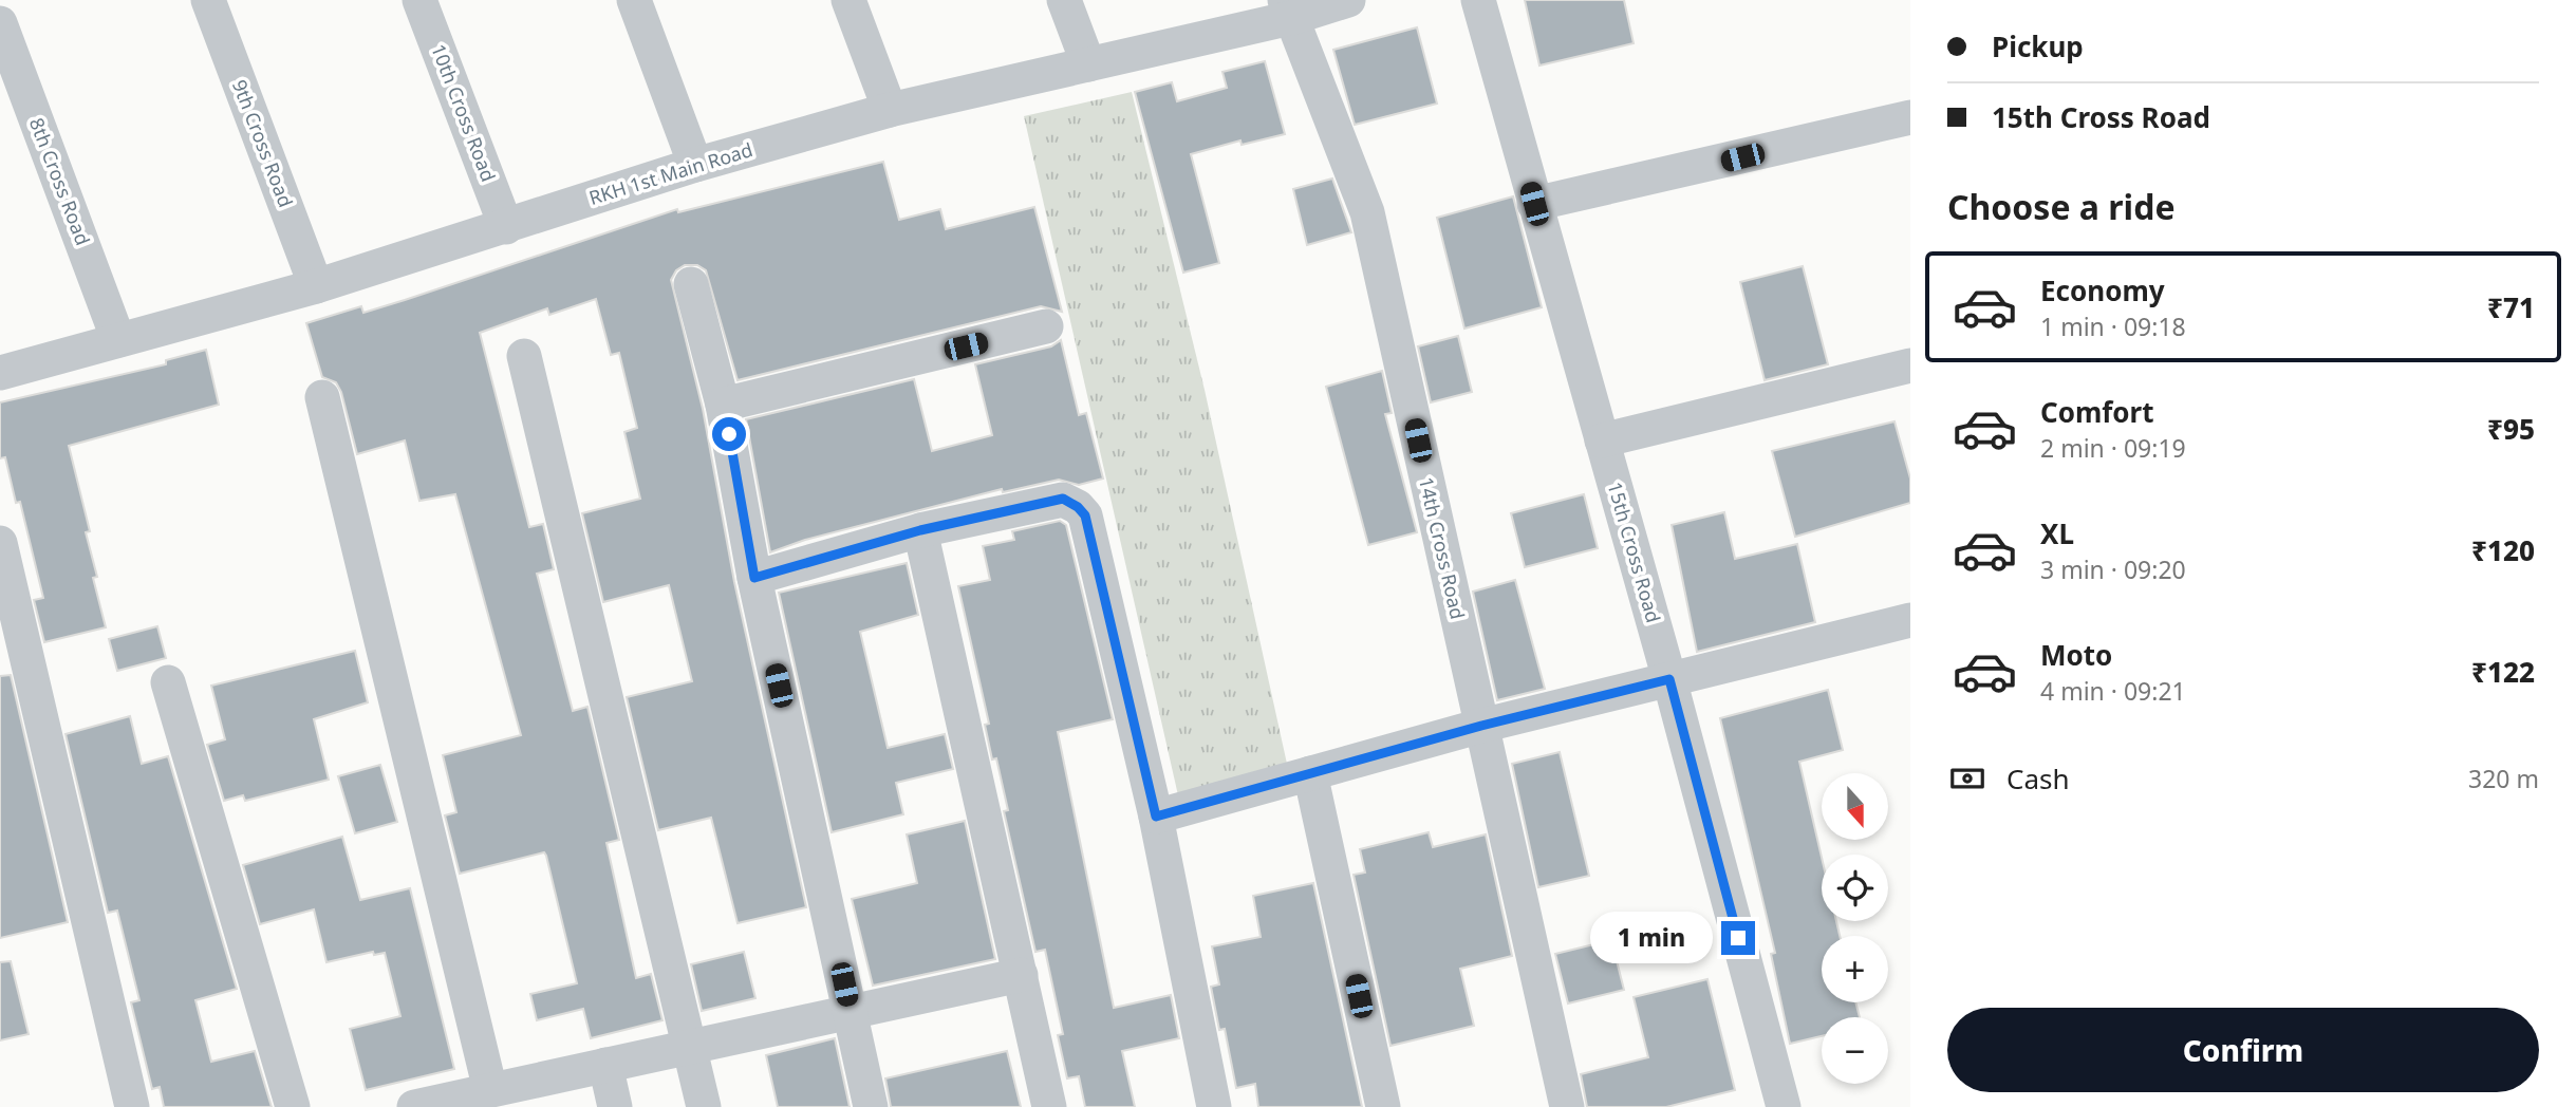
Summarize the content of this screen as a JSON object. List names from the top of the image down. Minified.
{"streets":{"street":["10th Cross Road","9th Cross Road","RKH 1st Main Road","8th Cross Road","14th Cross Road","15th Cross Road"]},"crossings":[["10th Cross Road","RKH 1st Main Road"],["9th Cross Road","RKH 1st Main Road"],["RKH 1st Main Road","8th Cross Road"],["RKH 1st Main Road","14th Cross Road"]],"north":"bottom","page":{"banner":["Pickup","15th Cross Road"],"heading":"Choose a ride","list":[{"name":"Economy","note":"1 min · 09:18","value":"₹71"},{"name":"Comfort","note":"2 min · 09:19","value":"₹95"},{"name":"XL","note":"3 min · 09:20","value":"₹120"},{"name":"Moto","note":"4 min · 09:21","value":"₹122"}],"pay":["Cash","320 m"],"map_buttons":["+","−"],"bubble":"1 min","buttons":"Confirm"}}
